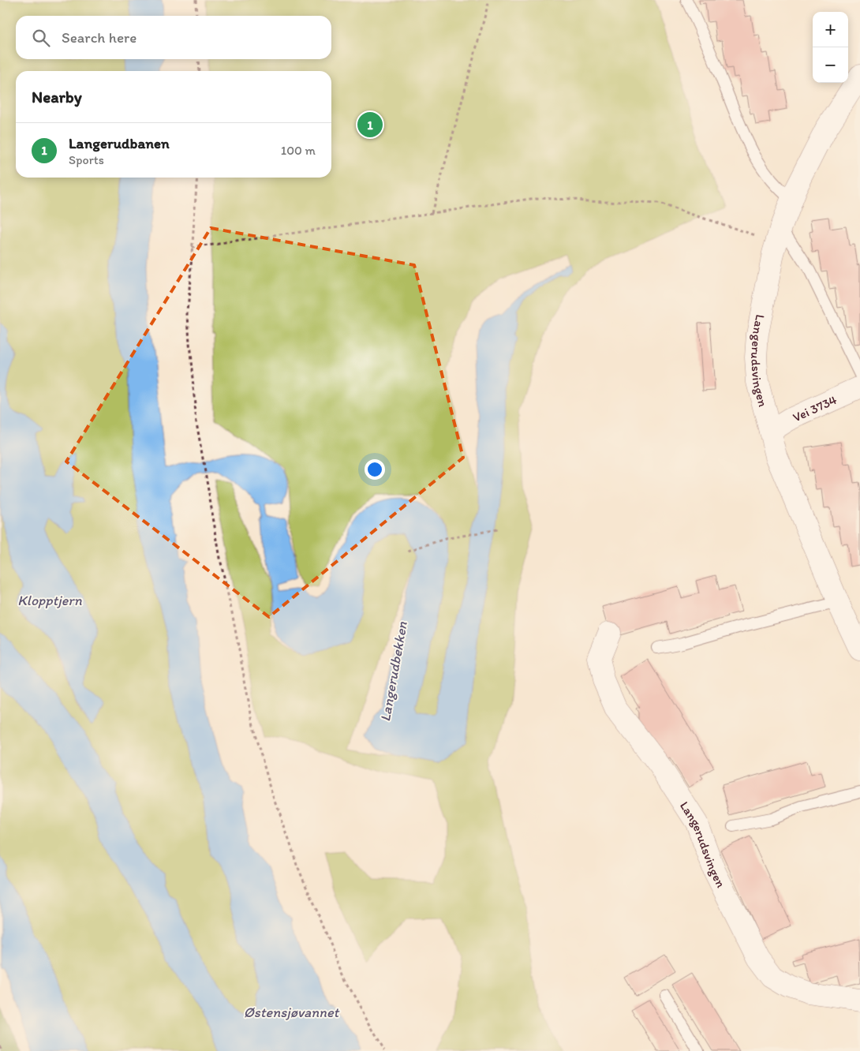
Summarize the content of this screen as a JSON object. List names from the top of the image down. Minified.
{"streets":{"street":["Langerudsvingen","Vei 3734"]},"crossings":[["Langerudsvingen","Vei 3734"]],"water":["Klopptjern","Langerudbekken","Østensjøvannet"],"page":{"map_buttons":["+","−"],"search":"Search here","heading":"Nearby","pins":"1","list":[{"mark":"1","name":"Langerudbanen","note":"Sports","value":"100 m"}]}}
